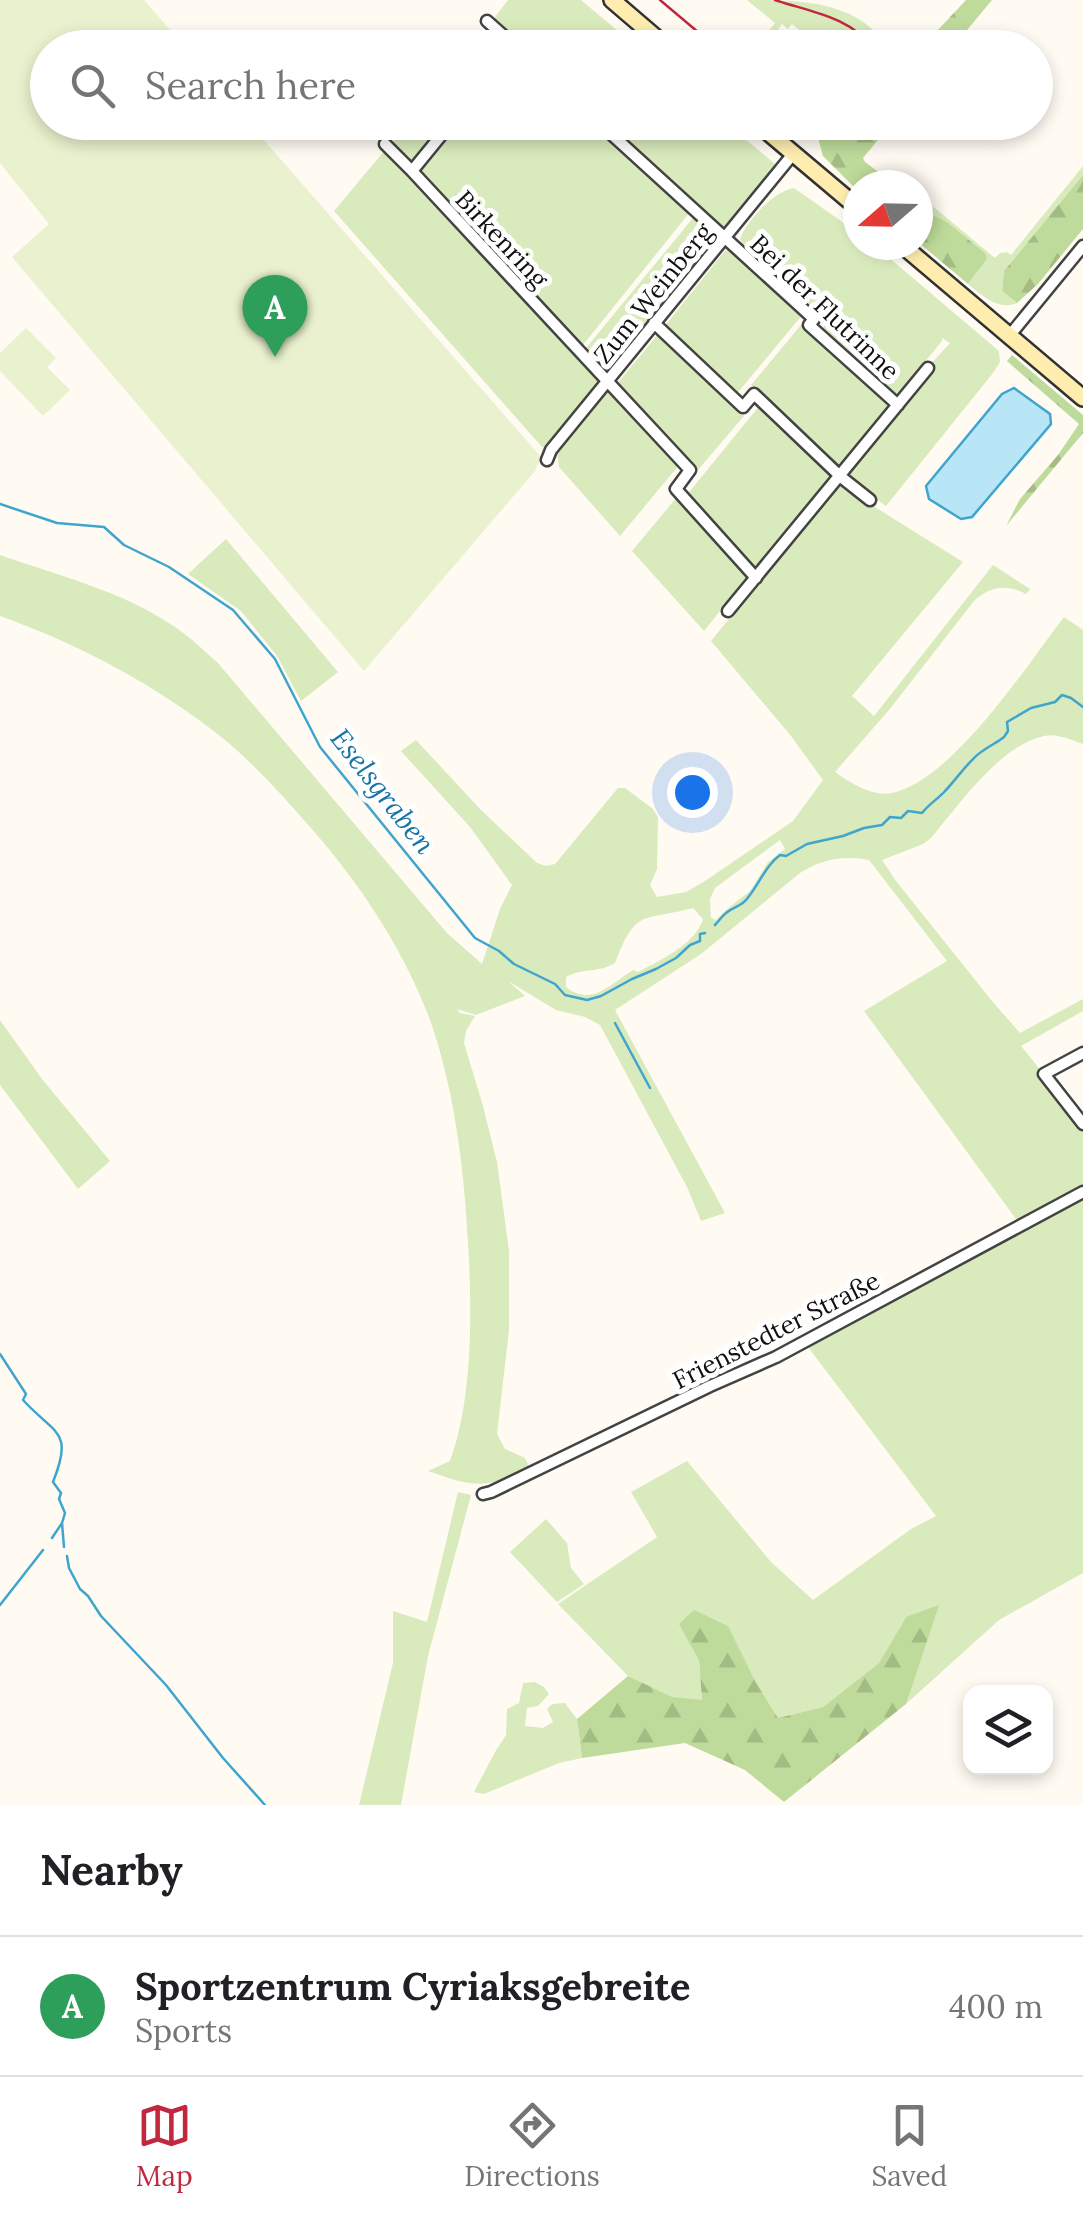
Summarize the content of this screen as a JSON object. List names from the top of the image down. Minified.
{"streets":{"street":["Birkenring","Zum Weinberg","Bei der Flutrinne","Frienstedter Straße"]},"crossings":[["Birkenring","Zum Weinberg"],["Birkenring","Bei der Flutrinne"],["Zum Weinberg","Bei der Flutrinne"]],"water":["Eselsgraben"],"north":"left","page":{"search":"Search here","pins":"A","heading":"Nearby","list":[{"mark":"A","name":"Sportzentrum Cyriaksgebreite","note":"Sports","value":"400 m"}],"nav":["Map","Directions","Saved"]}}
